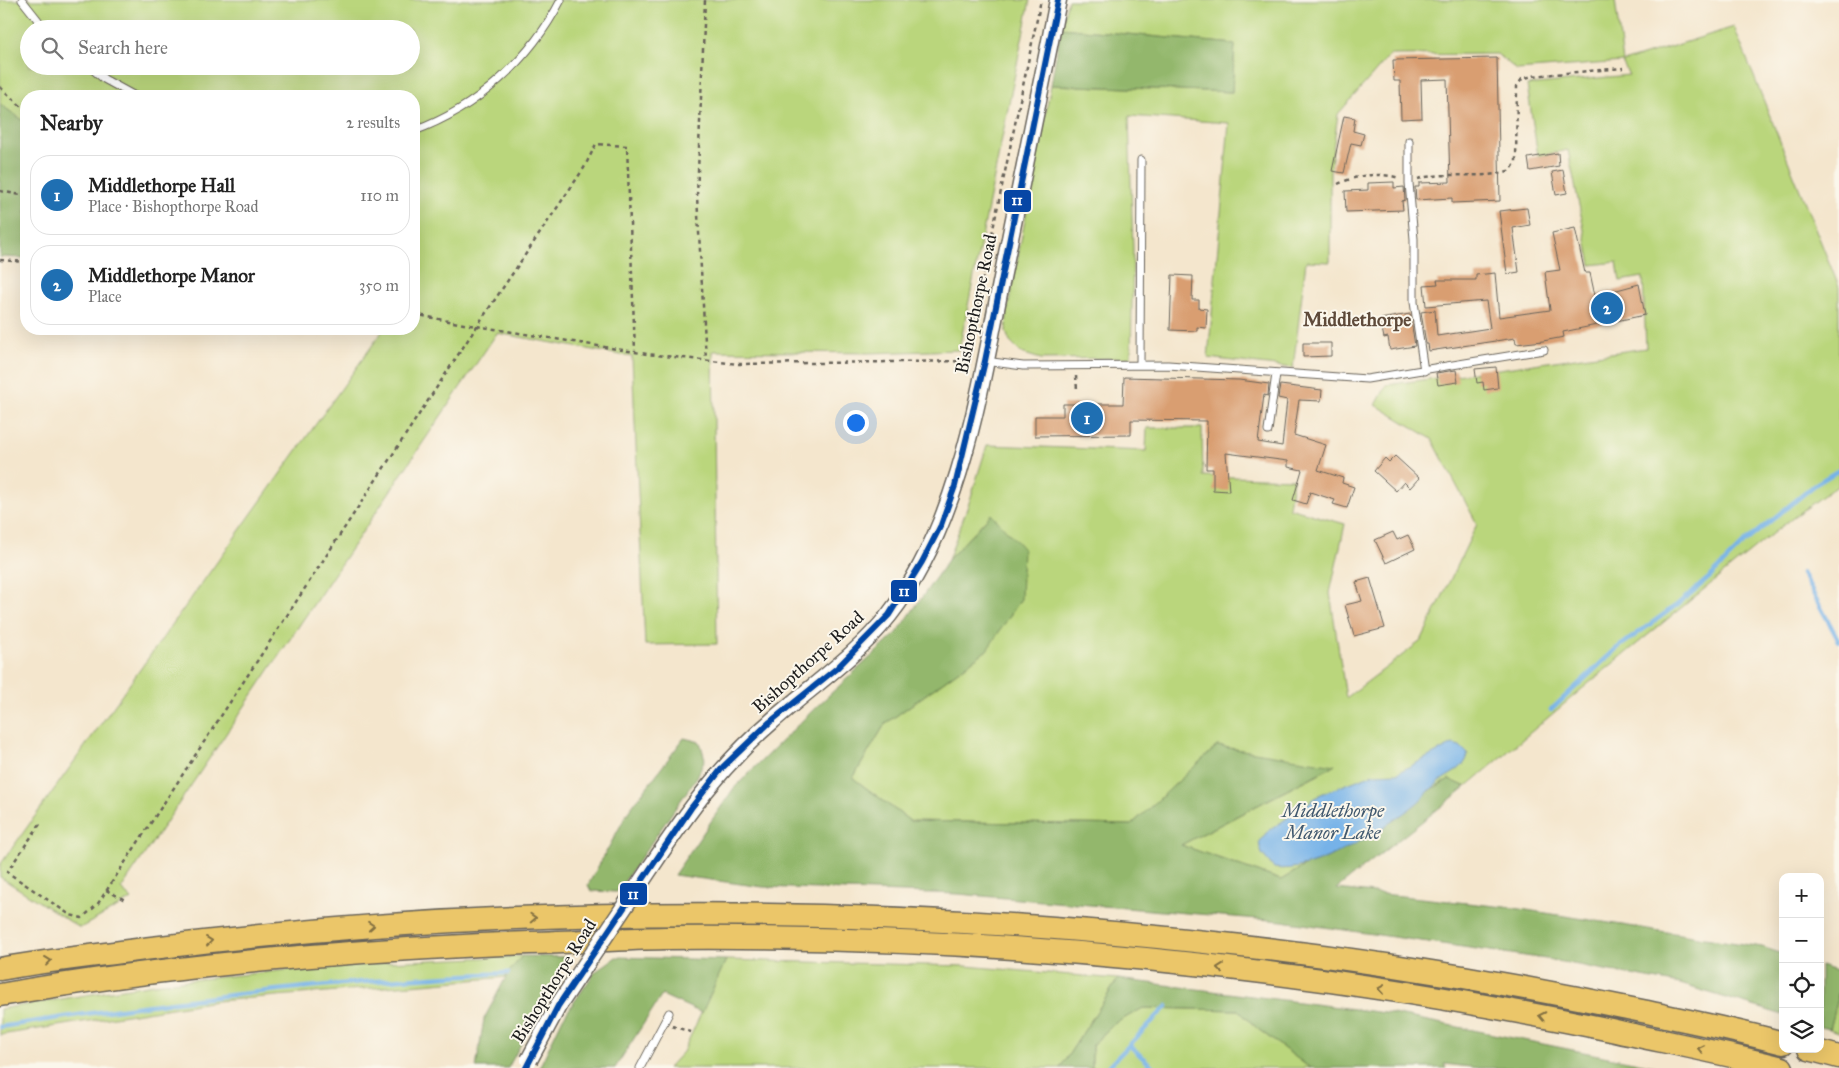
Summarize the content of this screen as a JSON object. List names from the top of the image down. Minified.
{"streets":{"street":["Bishopthorpe Road"]},"districts":["Middlethorpe"],"water":["Middlethorpe Manor Lake"],"lines":["transit line 11"],"page":{"search":"Search here","heading":["Nearby","2 results"],"list":[{"mark":"1","name":"Middlethorpe Hall","note":"Place · Bishopthorpe Road","value":"110 m"},{"mark":"2","name":"Middlethorpe Manor","note":"Place","value":"350 m"}],"pins":["2","1"],"map_buttons":["+","−"]}}
